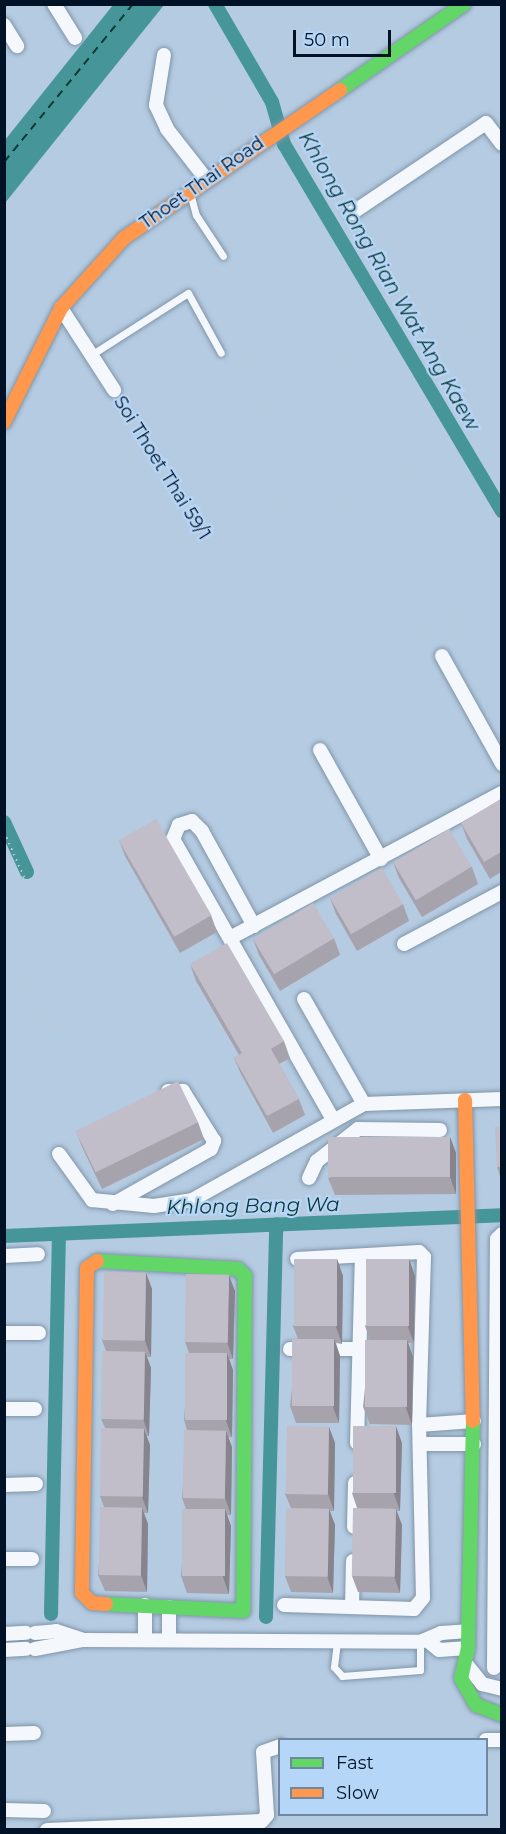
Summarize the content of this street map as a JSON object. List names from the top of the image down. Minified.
{"streets":{"street":["Thoet Thai Road","Soi Thoet Thai 59/1"]},"crossings":[["Thoet Thai Road","Soi Thoet Thai 59/1"]],"water":["Khlong Rong Rian Wat Ang Kaew","Khlong Bang Wa"],"legend":["Fast","Slow"],"scale_bar":"50 m"}
